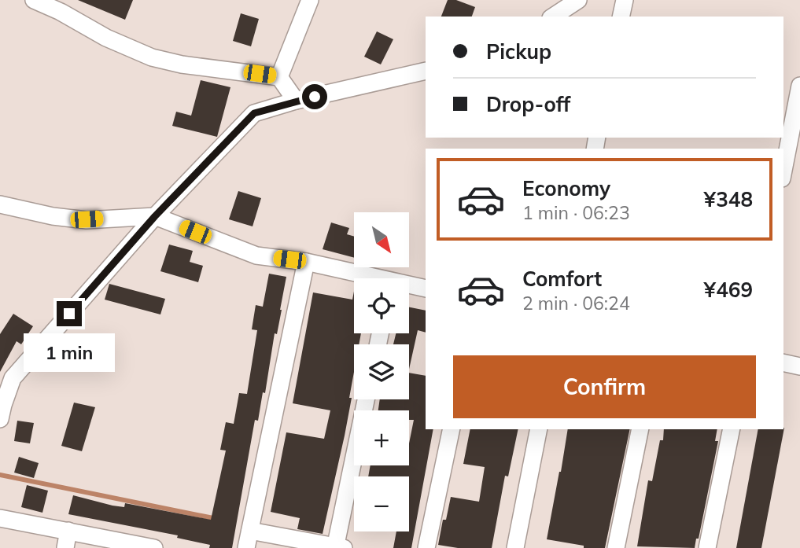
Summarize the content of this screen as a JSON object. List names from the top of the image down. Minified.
{"north":"bottom right","page":{"banner":["Pickup","Drop-off"],"list":[{"name":"Economy","note":"1 min · 06:23","value":"¥348"},{"name":"Comfort","note":"2 min · 06:24","value":"¥469"}],"map_buttons":["+","−"],"bubble":"1 min","buttons":"Confirm"}}
